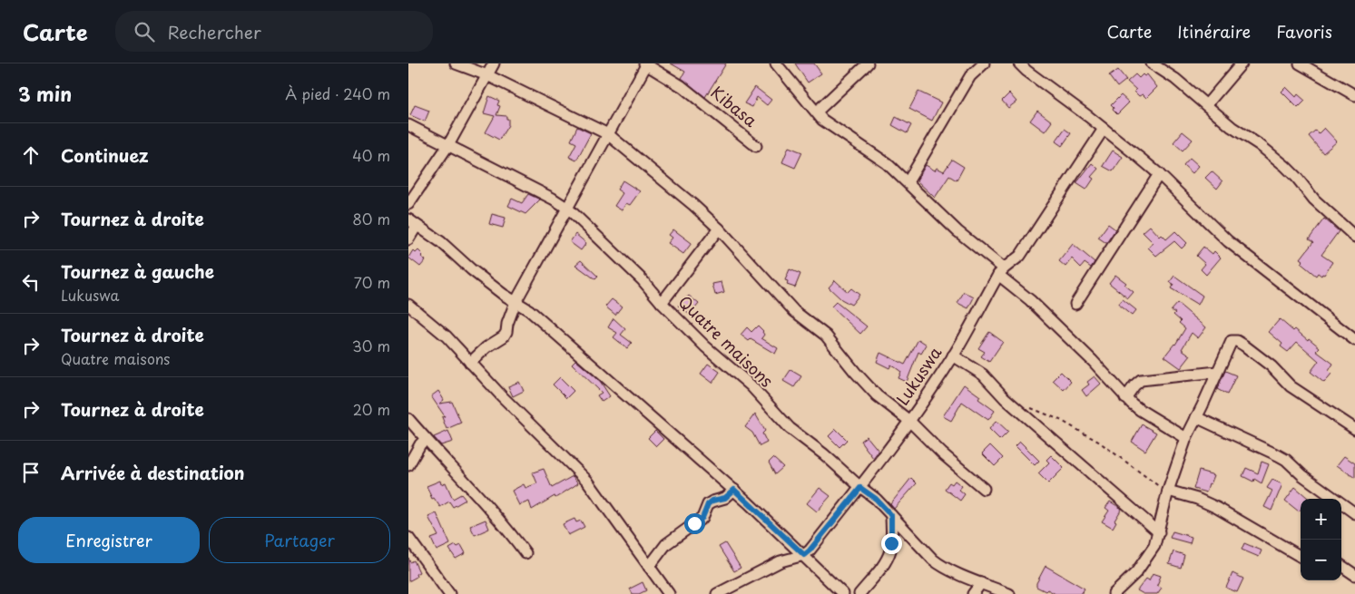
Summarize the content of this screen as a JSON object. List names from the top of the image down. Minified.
{"streets":{"street":["Kibasa","Quatre maisons","Lukuswa"]},"crossings":[["Quatre maisons","Lukuswa"]],"page":{"header":"Carte","search":"Rechercher","nav":["Carte","Itinéraire","Favoris"],"heading":["3 min","À pied · 240 m"],"list":[["Continuez","40 m"],["Tournez à droite","80 m"],["Tournez à gauche","Lukuswa","70 m"],["Tournez à droite","Quatre maisons","30 m"],["Tournez à droite","20 m"],"Arrivée à destination"],"map_buttons":["+","−"],"buttons":["Enregistrer","Partager"]}}
